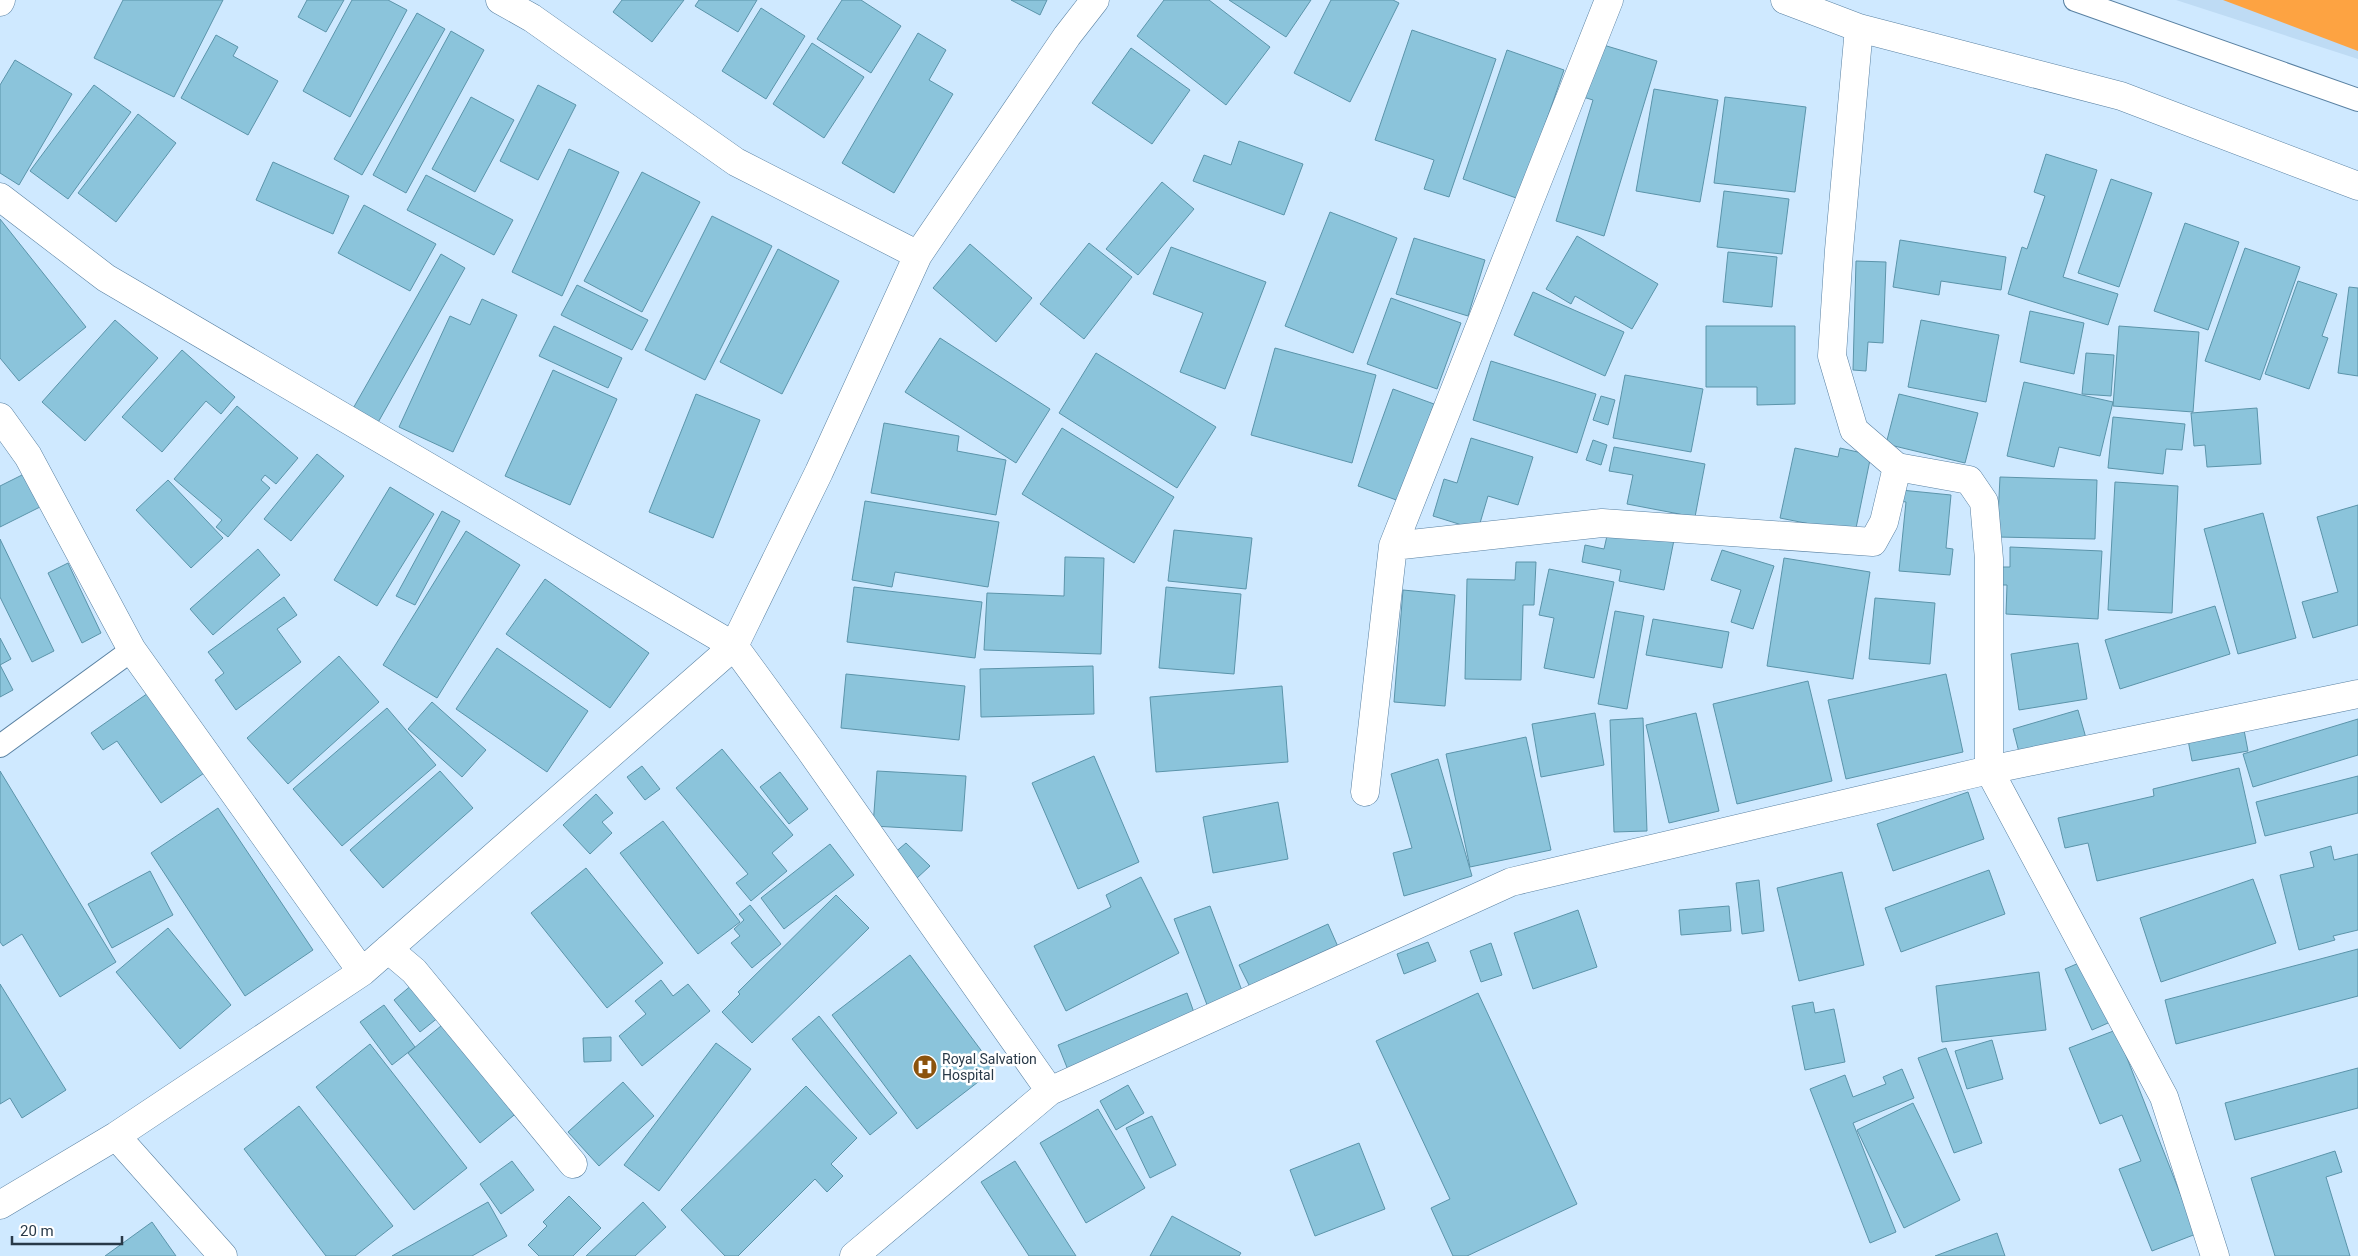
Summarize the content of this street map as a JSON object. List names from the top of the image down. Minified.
{"places":{"hospital":["Royal Salvation Hospital"]},"scale_bar":"20 m"}
